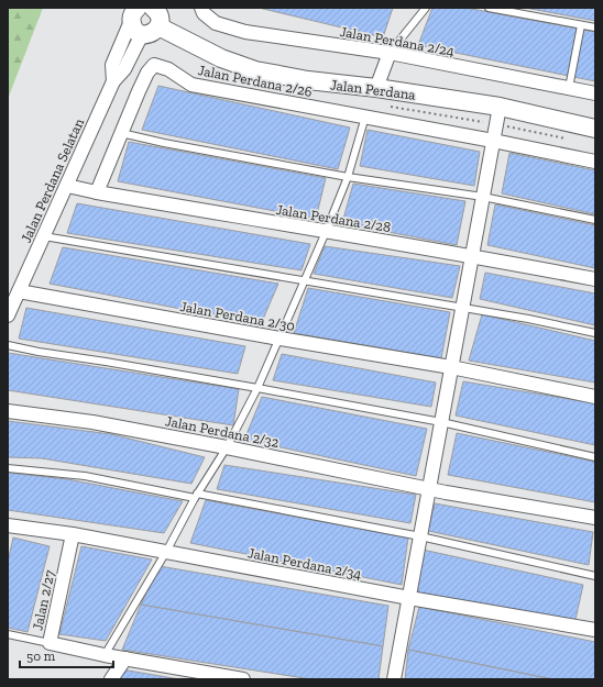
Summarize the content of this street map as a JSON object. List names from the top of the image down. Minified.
{"streets":{"street":["Jalan Perdana 2/24","Jalan Perdana 2/26","Jalan Perdana","Jalan Perdana Selatan","Jalan Perdana 2/28","Jalan Perdana 2/30","Jalan Perdana 2/32","Jalan Perdana 2/34","Jalan 2/27"]},"crossings":[["Jalan Perdana 2/26","Jalan Perdana 2/28"],["Jalan Perdana","Jalan Perdana Selatan"],["Jalan Perdana Selatan","Jalan Perdana 2/28"],["Jalan Perdana Selatan","Jalan Perdana 2/30"],["Jalan Perdana 2/34","Jalan 2/27"]],"scale_bar":"50 m"}
